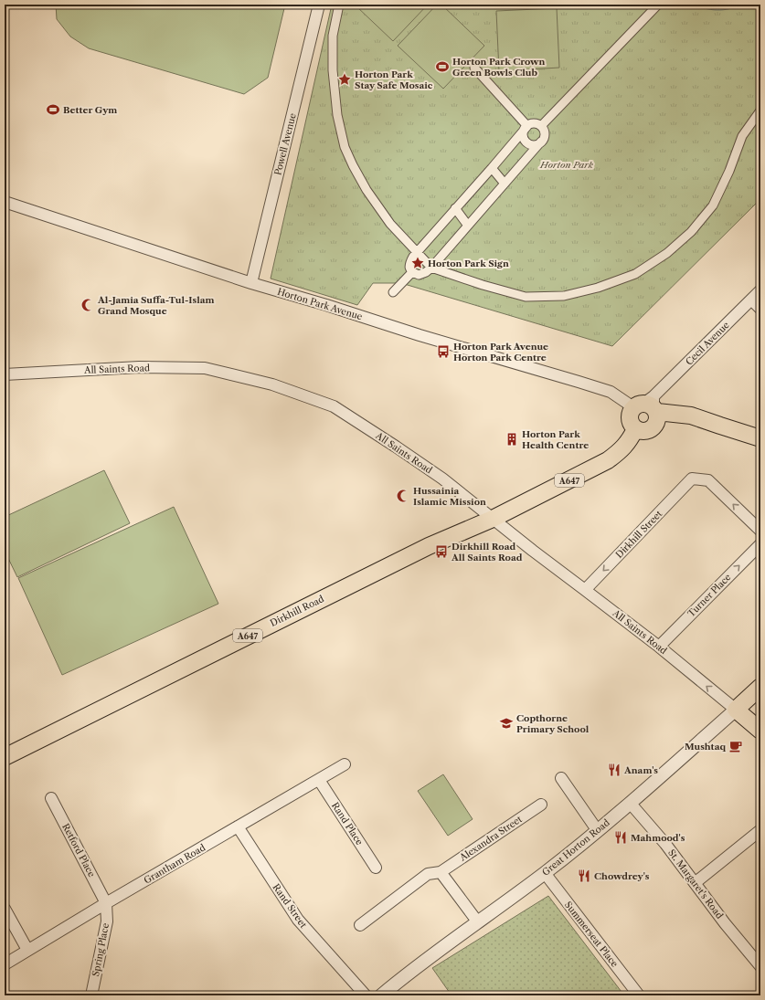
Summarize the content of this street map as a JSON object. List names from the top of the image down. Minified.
{"streets":{"main road":["Horton Park Avenue","A647","Dirkhill Road","Great Horton Road"],"street":["Powell Avenue","Cecil Avenue","All Saints Road","Dirkhill Street","Turner Place","Rand Place","Alexandra Street","Retford Place","Grantham Road","St. Margaret's Road","Rand Street","Summerseat Place","Spring Place"]},"crossings":[["Powell Avenue","Horton Park Avenue"],["Horton Park Avenue","Cecil Avenue"],["Horton Park Avenue","A647"],["Cecil Avenue","A647"],["All Saints Road","A647"],["All Saints Road","Dirkhill Street"],["All Saints Road","Turner Place"],["All Saints Road","Dirkhill Road"],["All Saints Road","Great Horton Road"],["A647","Dirkhill Road"],["Rand Place","Grantham Road"],["Great Horton Road","St. Margaret's Road"],["Great Horton Road","Summerseat Place"],["Retford Place","Grantham Road"],["Retford Place","Spring Place"],["Grantham Road","Rand Street"],["Grantham Road","Spring Place"]],"one_way":["Turner Place"],"parks":["Horton Park"],"places":{"sports":["Horton Park Crown Green Bowls Club","Better Gym"],"place":["Horton Park Stay Safe Mosaic","Horton Park Sign"],"mosque":["Al-Jamia Suffa-Tul-Islam Grand Mosque","Hussainia Islamic Mission"],"bus stop":["Horton Park Avenue Horton Park Centre","Dirkhill Road All Saints Road"],"building":["Horton Park Health Centre"],"school or university":["Copthorne Primary School"],"cafe":["Mushtaq"],"restaurant":["Anam's","Mahmood's","Chowdrey's"]}}
